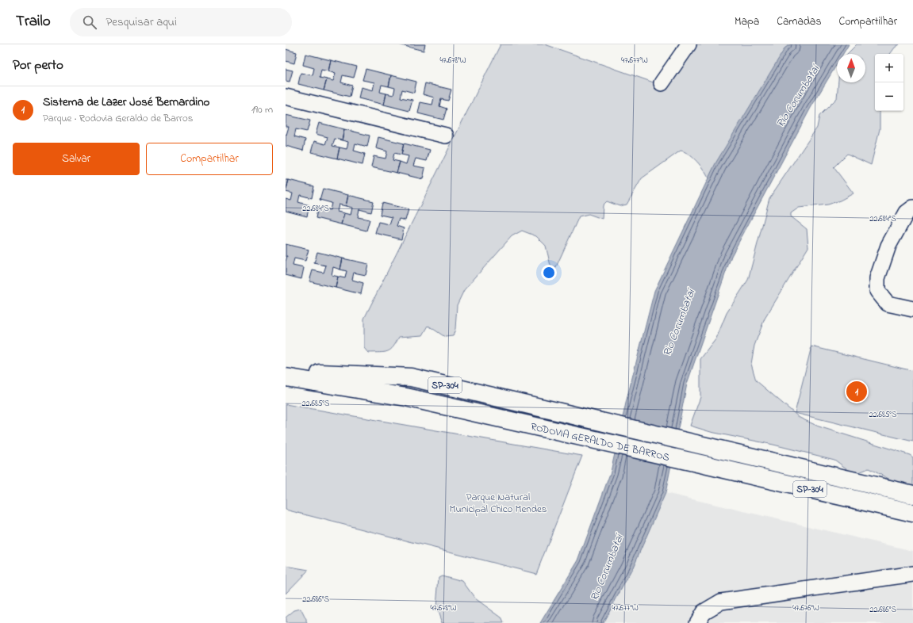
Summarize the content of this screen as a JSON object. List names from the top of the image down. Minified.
{"streets":{"highway":["SP-304","RODOVIA GERALDO DE BARROS"]},"water":["Rio Corumbataí"],"parks":["Parque Natural Municipal Chico Mendes"],"north":"top","page":{"header":"Trailo","search":"Pesquisar aqui","nav":["Mapa","Camadas","Compartilhar"],"heading":"Por perto","map_buttons":["+","−"],"list":[{"mark":"1","name":"Sistema de Lazer José Bernardino","note":"Parque · Rodovia Geraldo de Barros","value":"190 m"}],"buttons":["Salvar","Compartilhar"],"pins":"1"},"coordinates":["47.678°W","47.677°W","22.684°S","22.685°S","22.686°S","47.676°W"]}
